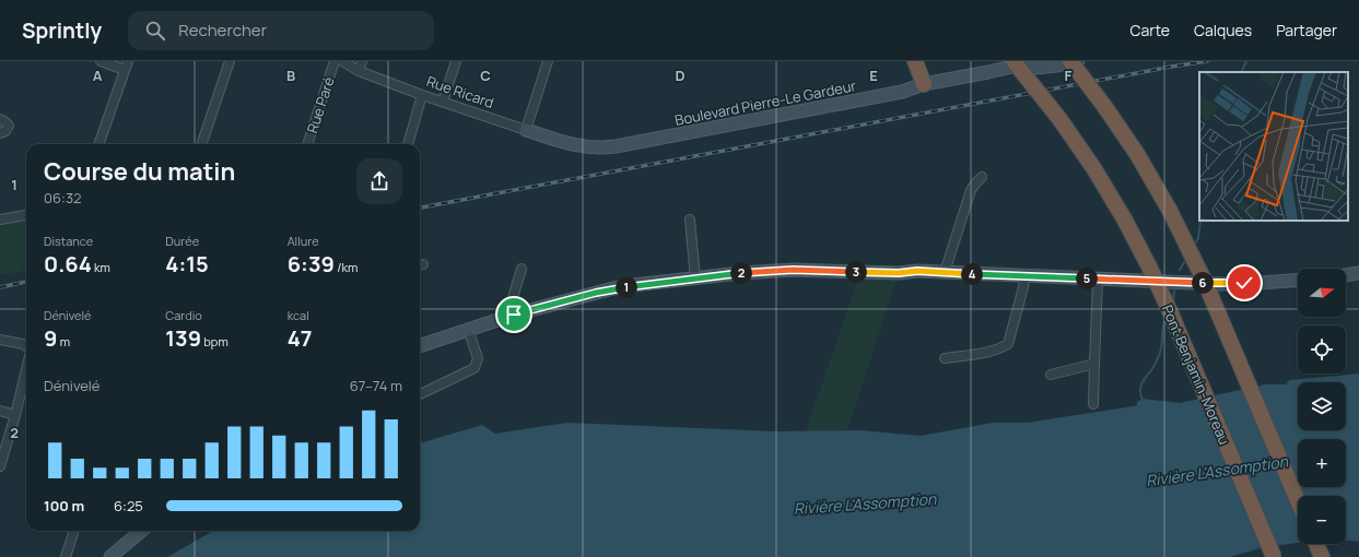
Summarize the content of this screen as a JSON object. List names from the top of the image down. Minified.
{"streets":{"highway":["Pont Benjamin-Moreau"],"main road":["Rue Ricard","Boulevard Pierre-Le Gardeur"],"street":["Rue Paré"]},"crossings":[["Rue Ricard","Boulevard Pierre-Le Gardeur"]],"water":["Rivière L'Assomption"],"north":"right","page":{"header":"Sprintly","search":"Rechercher","nav":["Carte","Calques","Partager"],"heading":["Course du matin","06:32"],"stats":[["Distance","0.64 km"],["Durée","4:15"],["Allure","6:39 /km"],["Dénivelé","9 m"],["Cardio","139 bpm"],["kcal","47"]],"pins":["3","2","4","5","6","1"],"map_buttons":["+","−"],"chart":["Dénivelé","67–74 m"],"list":[{"name":"100 m","note":"6:25"}]},"grid":{"columns":["A","B","C","D","E","F"],"rows":["1","2"]}}
